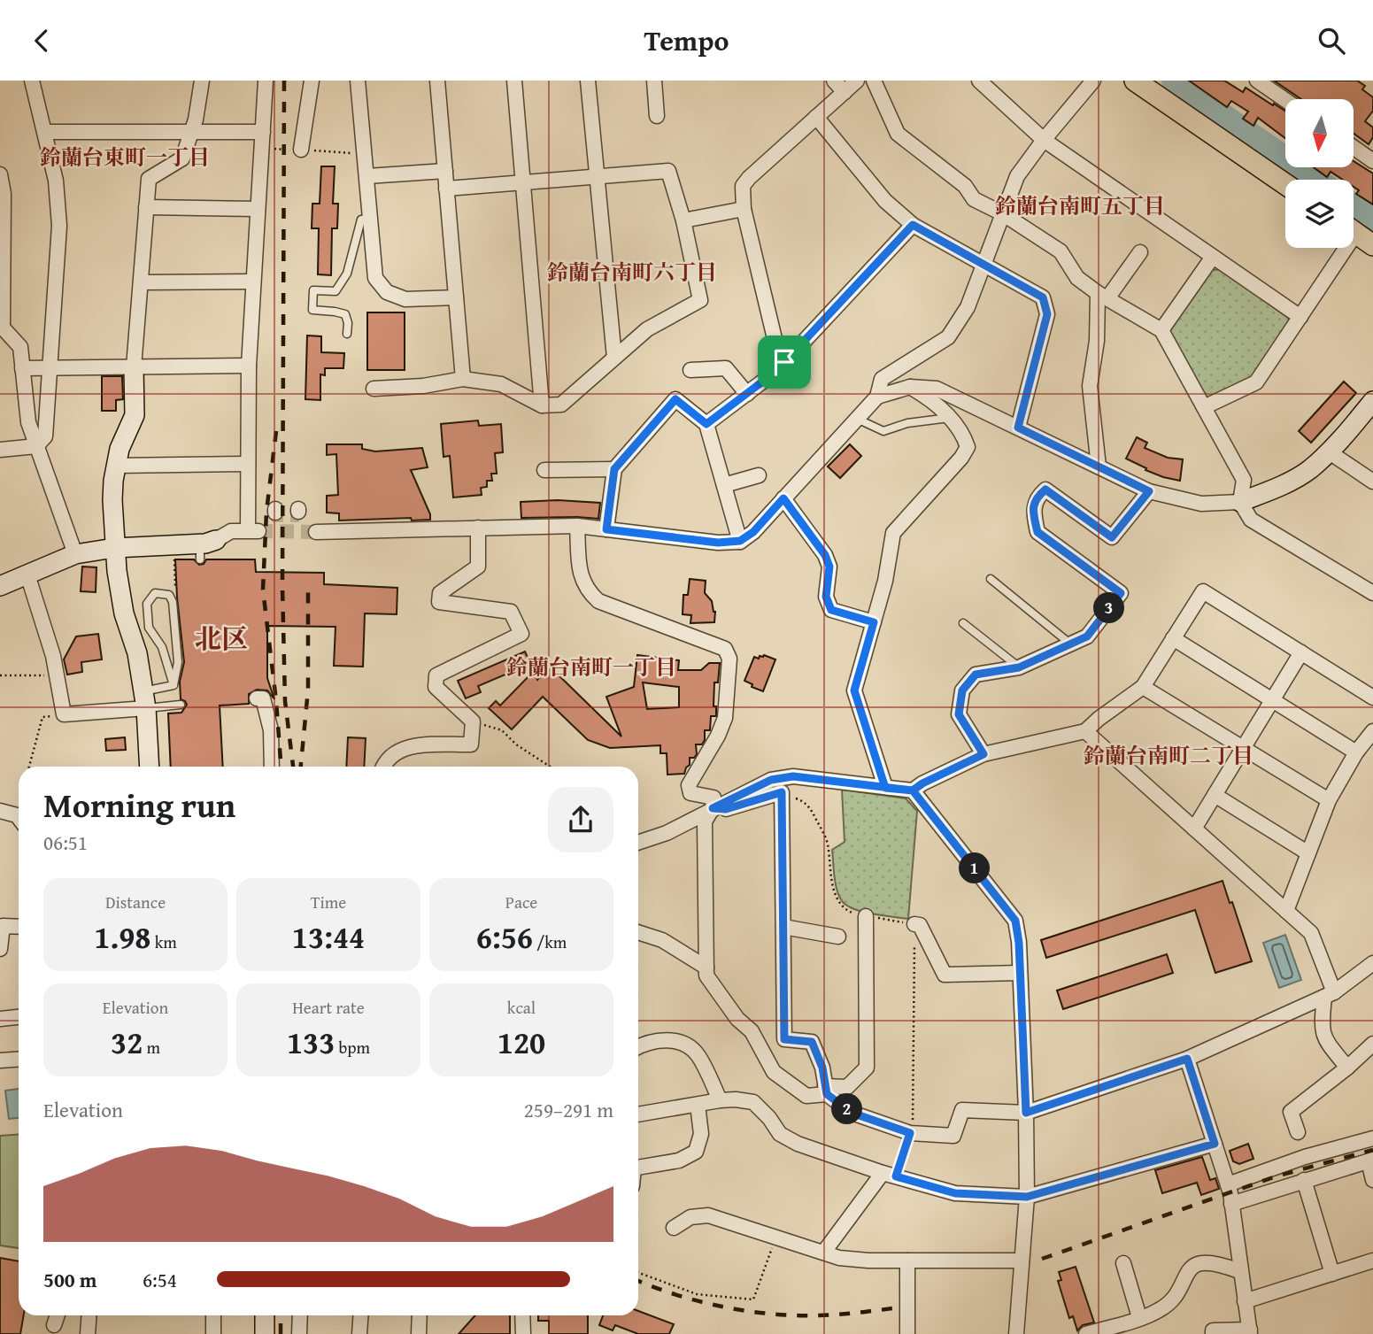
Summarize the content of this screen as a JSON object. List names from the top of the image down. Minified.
{"districts":["鈴蘭台東町一丁目","鈴蘭台南町五丁目","鈴蘭台南町六丁目","北区","鈴蘭台南町一丁目","鈴蘭台南町二丁目"],"north":"bottom","page":{"header":"Tempo","pins":["3","1","2"],"heading":["Morning run","06:51"],"stats":[["Distance","1.98 km"],["Time","13:44"],["Pace","6:56 /km"],["Elevation","32 m"],["Heart rate","133 bpm"],["kcal","120"]],"chart":["Elevation","259–291 m"],"list":[{"name":"500 m","note":"6:54"}]}}
